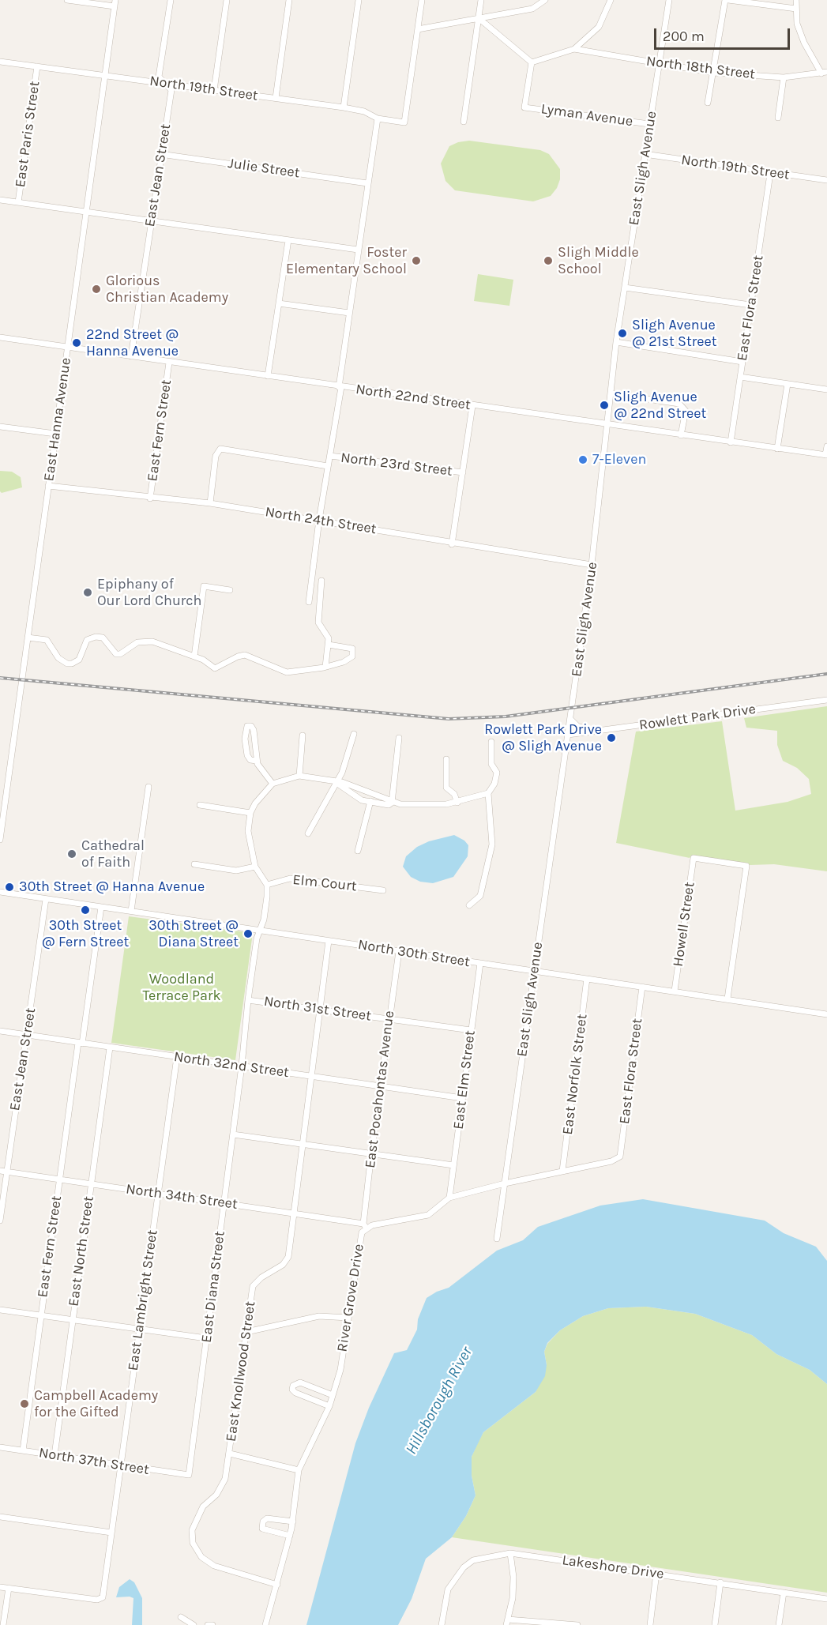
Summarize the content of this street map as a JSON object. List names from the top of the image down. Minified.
{"streets":{"street":["North 18th Street","North 19th Street","Lyman Avenue","East Paris Street","Julie Street","East Sligh Avenue","East Jean Street","East Flora Street","North 22nd Street","East Hanna Avenue","East Fern Street","North 23rd Street","North 24th Street","Rowlett Park Drive","Elm Court","Howell Street","North 30th Street","North 31st Street","North 32nd Street","East Norfolk Street","East Elm Street","East Pocahontas Avenue","North 34th Street","East North Street","East Diana Street","River Grove Drive","East Lambright Street","East Knollwood Street","North 37th Street","Lakeshore Drive"]},"crossings":[["North 18th Street","East Sligh Avenue"],["North 19th Street","East Paris Street"],["North 19th Street","East Sligh Avenue"],["North 19th Street","East Jean Street"],["North 19th Street","East Flora Street"],["North 19th Street","East Hanna Avenue"],["Lyman Avenue","East Sligh Avenue"],["Julie Street","East Jean Street"],["East Sligh Avenue","North 22nd Street"],["East Sligh Avenue","North 24th Street"],["East Sligh Avenue","Rowlett Park Drive"],["East Sligh Avenue","North 30th Street"],["East Sligh Avenue","River Grove Drive"],["East Jean Street","North 22nd Street"],["East Jean Street","North 30th Street"],["East Jean Street","North 32nd Street"],["East Jean Street","North 34th Street"],["East Flora Street","North 22nd Street"],["East Flora Street","North 30th Street"],["East Flora Street","River Grove Drive"],["North 22nd Street","East Hanna Avenue"],["North 22nd Street","East Fern Street"],["East Hanna Avenue","North 24th Street"],["East Fern Street","North 24th Street"],["East Fern Street","North 30th Street"],["East Fern Street","North 32nd Street"],["East Fern Street","North 34th Street"],["East Fern Street","North 37th Street"],["North 23rd Street","North 24th Street"],["Elm Court","East Diana Street"],["Howell Street","North 30th Street"],["North 30th Street","East Norfolk Street"],["North 30th Street","East Elm Street"],["North 30th Street","East Pocahontas Avenue"],["North 30th Street","East Diana Street"],["North 30th Street","East Knollwood Street"],["North 31st Street","East Elm Street"],["North 31st Street","East Pocahontas Avenue"],["North 31st Street","East Diana Street"],["North 31st Street","East Knollwood Street"],["North 32nd Street","East Elm Street"],["North 32nd Street","East Pocahontas Avenue"],["North 32nd Street","East North Street"],["North 32nd Street","East Diana Street"],["North 32nd Street","East Lambright Street"],["North 32nd Street","East Knollwood Street"],["East Norfolk Street","River Grove Drive"],["East Elm Street","River Grove Drive"],["East Pocahontas Avenue","North 34th Street"],["East Pocahontas Avenue","River Grove Drive"],["North 34th Street","East North Street"],["North 34th Street","East Diana Street"],["North 34th Street","River Grove Drive"],["North 34th Street","East Lambright Street"],["North 34th Street","East Knollwood Street"],["East North Street","North 37th Street"],["East Diana Street","North 37th Street"],["River Grove Drive","East Knollwood Street"],["East Lambright Street","North 37th Street"]],"water":["Hillsborough River"],"parks":["Woodland Terrace Park"],"places":["Foster Elementary School","Sligh Middle School","Glorious Christian Academy","Sligh Avenue @ 21st Street","22nd Street @ Hanna Avenue","Sligh Avenue @ 22nd Street","7-Eleven","Epiphany of Our Lord Church","Rowlett Park Drive @ Sligh Avenue","Cathedral of Faith","30th Street @ Hanna Avenue","30th Street @ Fern Street","30th Street @ Diana Street","Campbell Academy for the Gifted"],"scale_bar":"200 m"}
